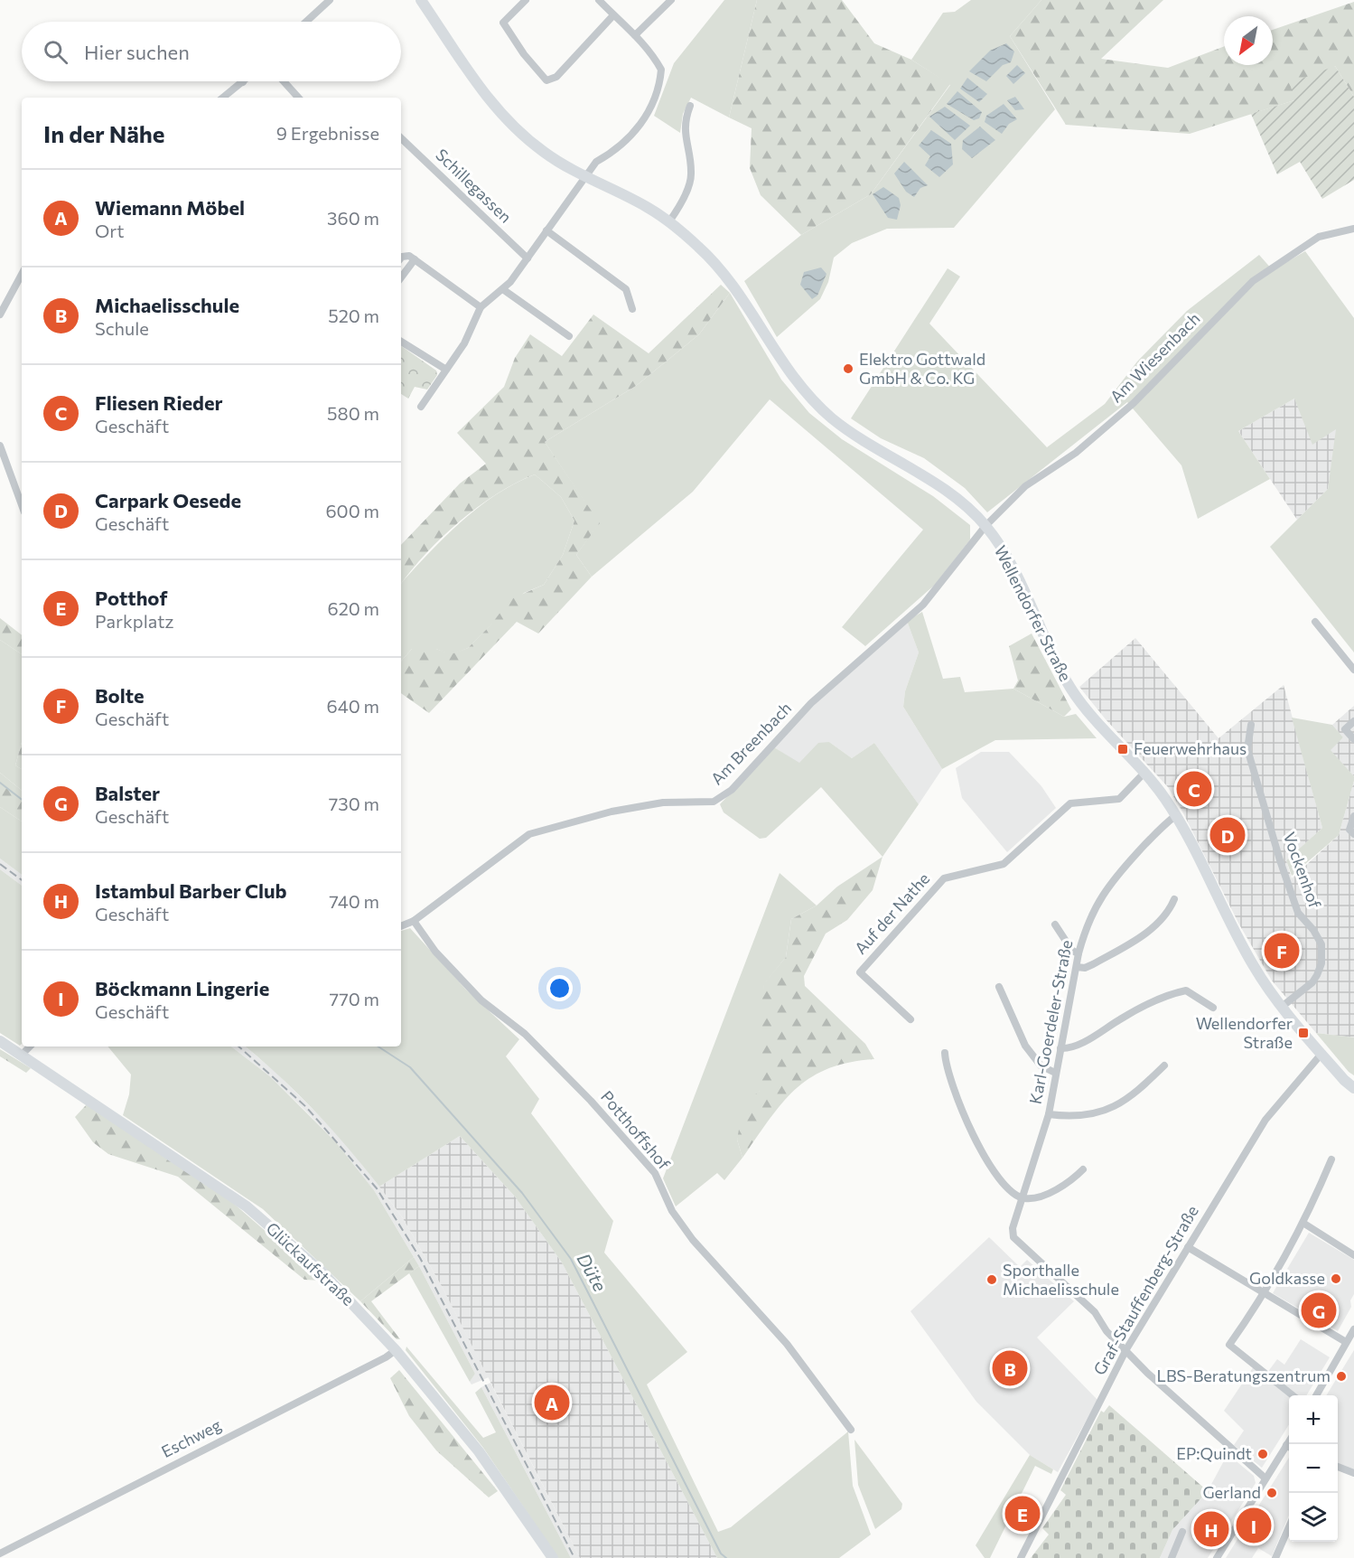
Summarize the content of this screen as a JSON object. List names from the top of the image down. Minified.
{"streets":{"street":["Schillegassen","Am Wiesenbach","Wellendorfer Straße","Am Breenbach","Vockenhof","Auf der Nathe","Karl-Goerdeler-Straße","Potthoffshof","Glückaufstraße","Graf-Stauffenberg-Straße","Eschweg"]},"crossings":[["Am Wiesenbach","Wellendorfer Straße"],["Am Wiesenbach","Am Breenbach"],["Wellendorfer Straße","Am Breenbach"],["Wellendorfer Straße","Vockenhof"],["Wellendorfer Straße","Auf der Nathe"],["Wellendorfer Straße","Karl-Goerdeler-Straße"],["Wellendorfer Straße","Graf-Stauffenberg-Straße"],["Am Breenbach","Potthoffshof"],["Karl-Goerdeler-Straße","Graf-Stauffenberg-Straße"],["Glückaufstraße","Eschweg"]],"water":["Düte"],"places":{"other":["Elektro Gottwald GmbH & Co. KG","Goldkasse","Sporthalle Michaelisschule","LBS-Beratungszentrum","EP:Quindt","Gerland"],"transit":["Feuerwehrhaus","Wellendorfer Straße"]},"north":"bottom left","page":{"search":"Hier suchen","heading":["In der Nähe","9 Ergebnisse"],"list":[{"mark":"A","name":"Wiemann Möbel","note":"Ort","value":"360 m"},{"mark":"B","name":"Michaelisschule","note":"Schule","value":"520 m"},{"mark":"C","name":"Fliesen Rieder","note":"Geschäft","value":"580 m"},{"mark":"D","name":"Carpark Oesede","note":"Geschäft","value":"600 m"},{"mark":"E","name":"Potthof","note":"Parkplatz","value":"620 m"},{"mark":"F","name":"Bolte","note":"Geschäft","value":"640 m"},{"mark":"G","name":"Balster","note":"Geschäft","value":"730 m"},{"mark":"H","name":"Istambul Barber Club","note":"Geschäft","value":"740 m"},{"mark":"I","name":"Böckmann Lingerie","note":"Geschäft","value":"770 m"}],"pins":["C","D","F","G","B","A","E","I","H"],"map_buttons":["+","−"]}}
